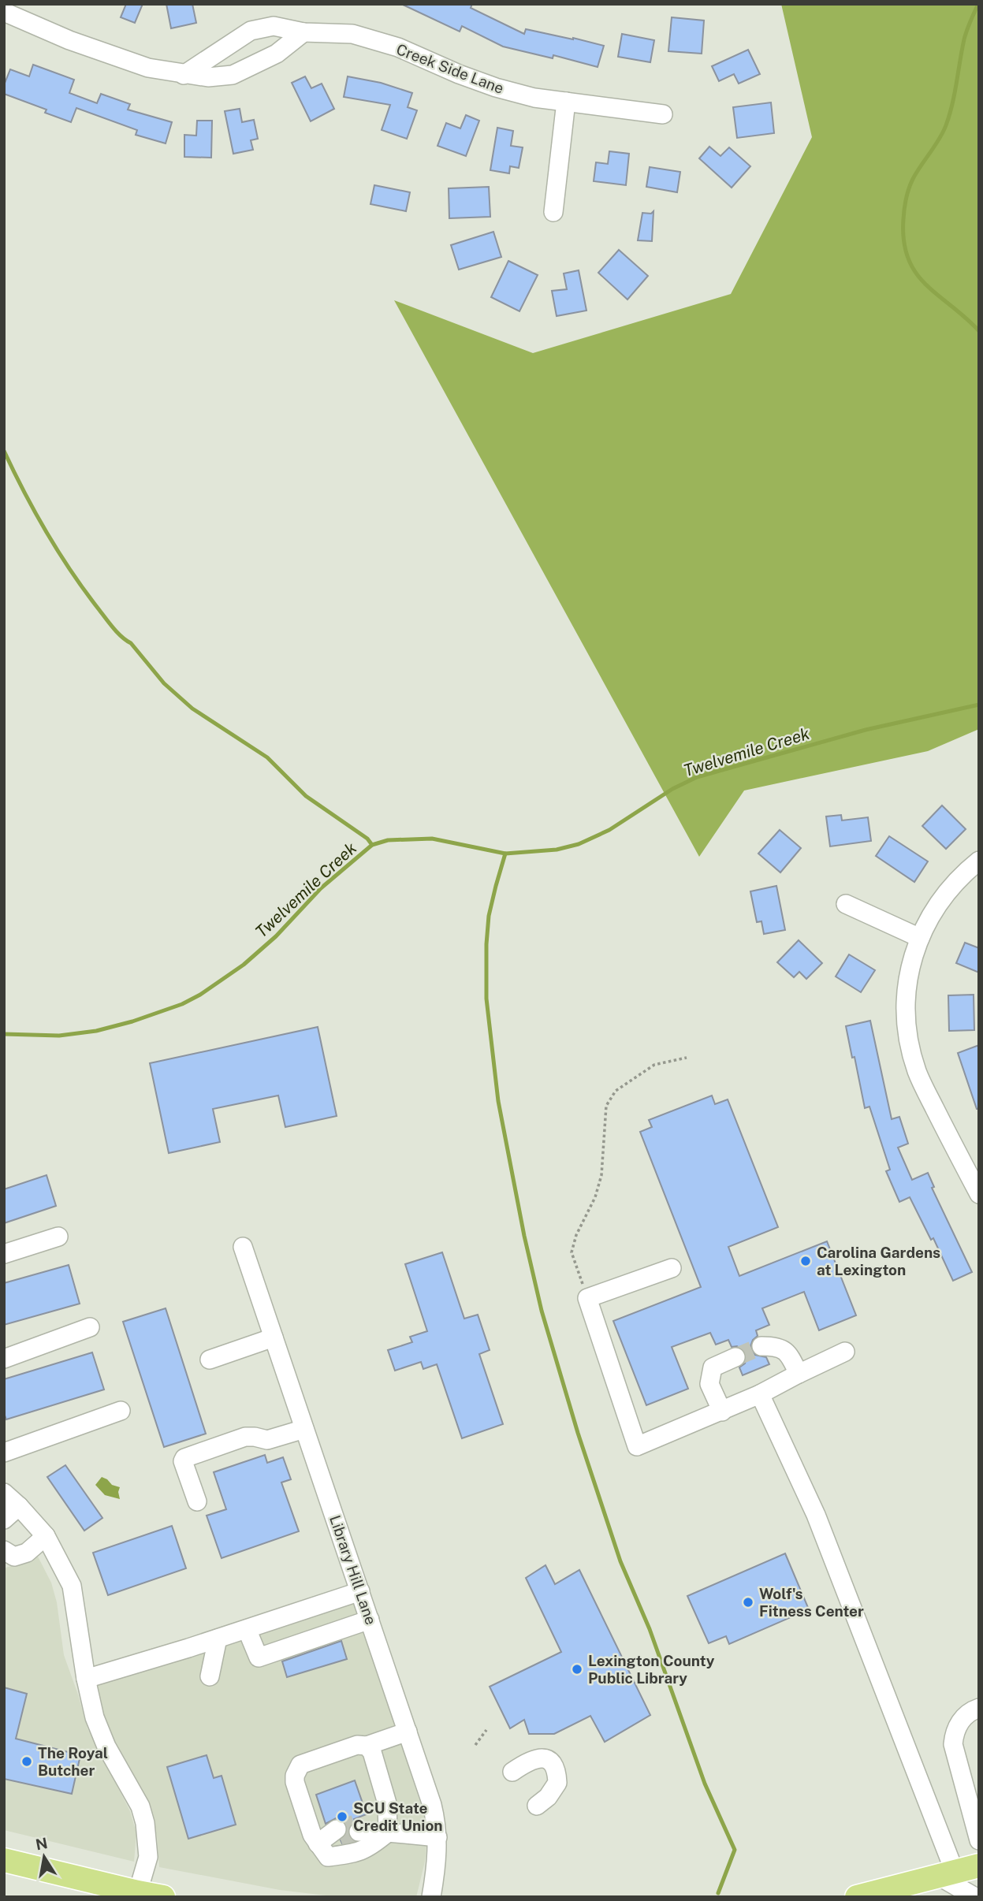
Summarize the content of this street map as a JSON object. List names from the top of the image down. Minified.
{"streets":{"street":["Creek Side Lane","Library Hill Lane"]},"water":["Twelvemile Creek"],"places":["Carolina Gardens at Lexington","Wolf's Fitness Center","Lexington County Public Library","The Royal Butcher","SCU State Credit Union"],"north":"top"}
